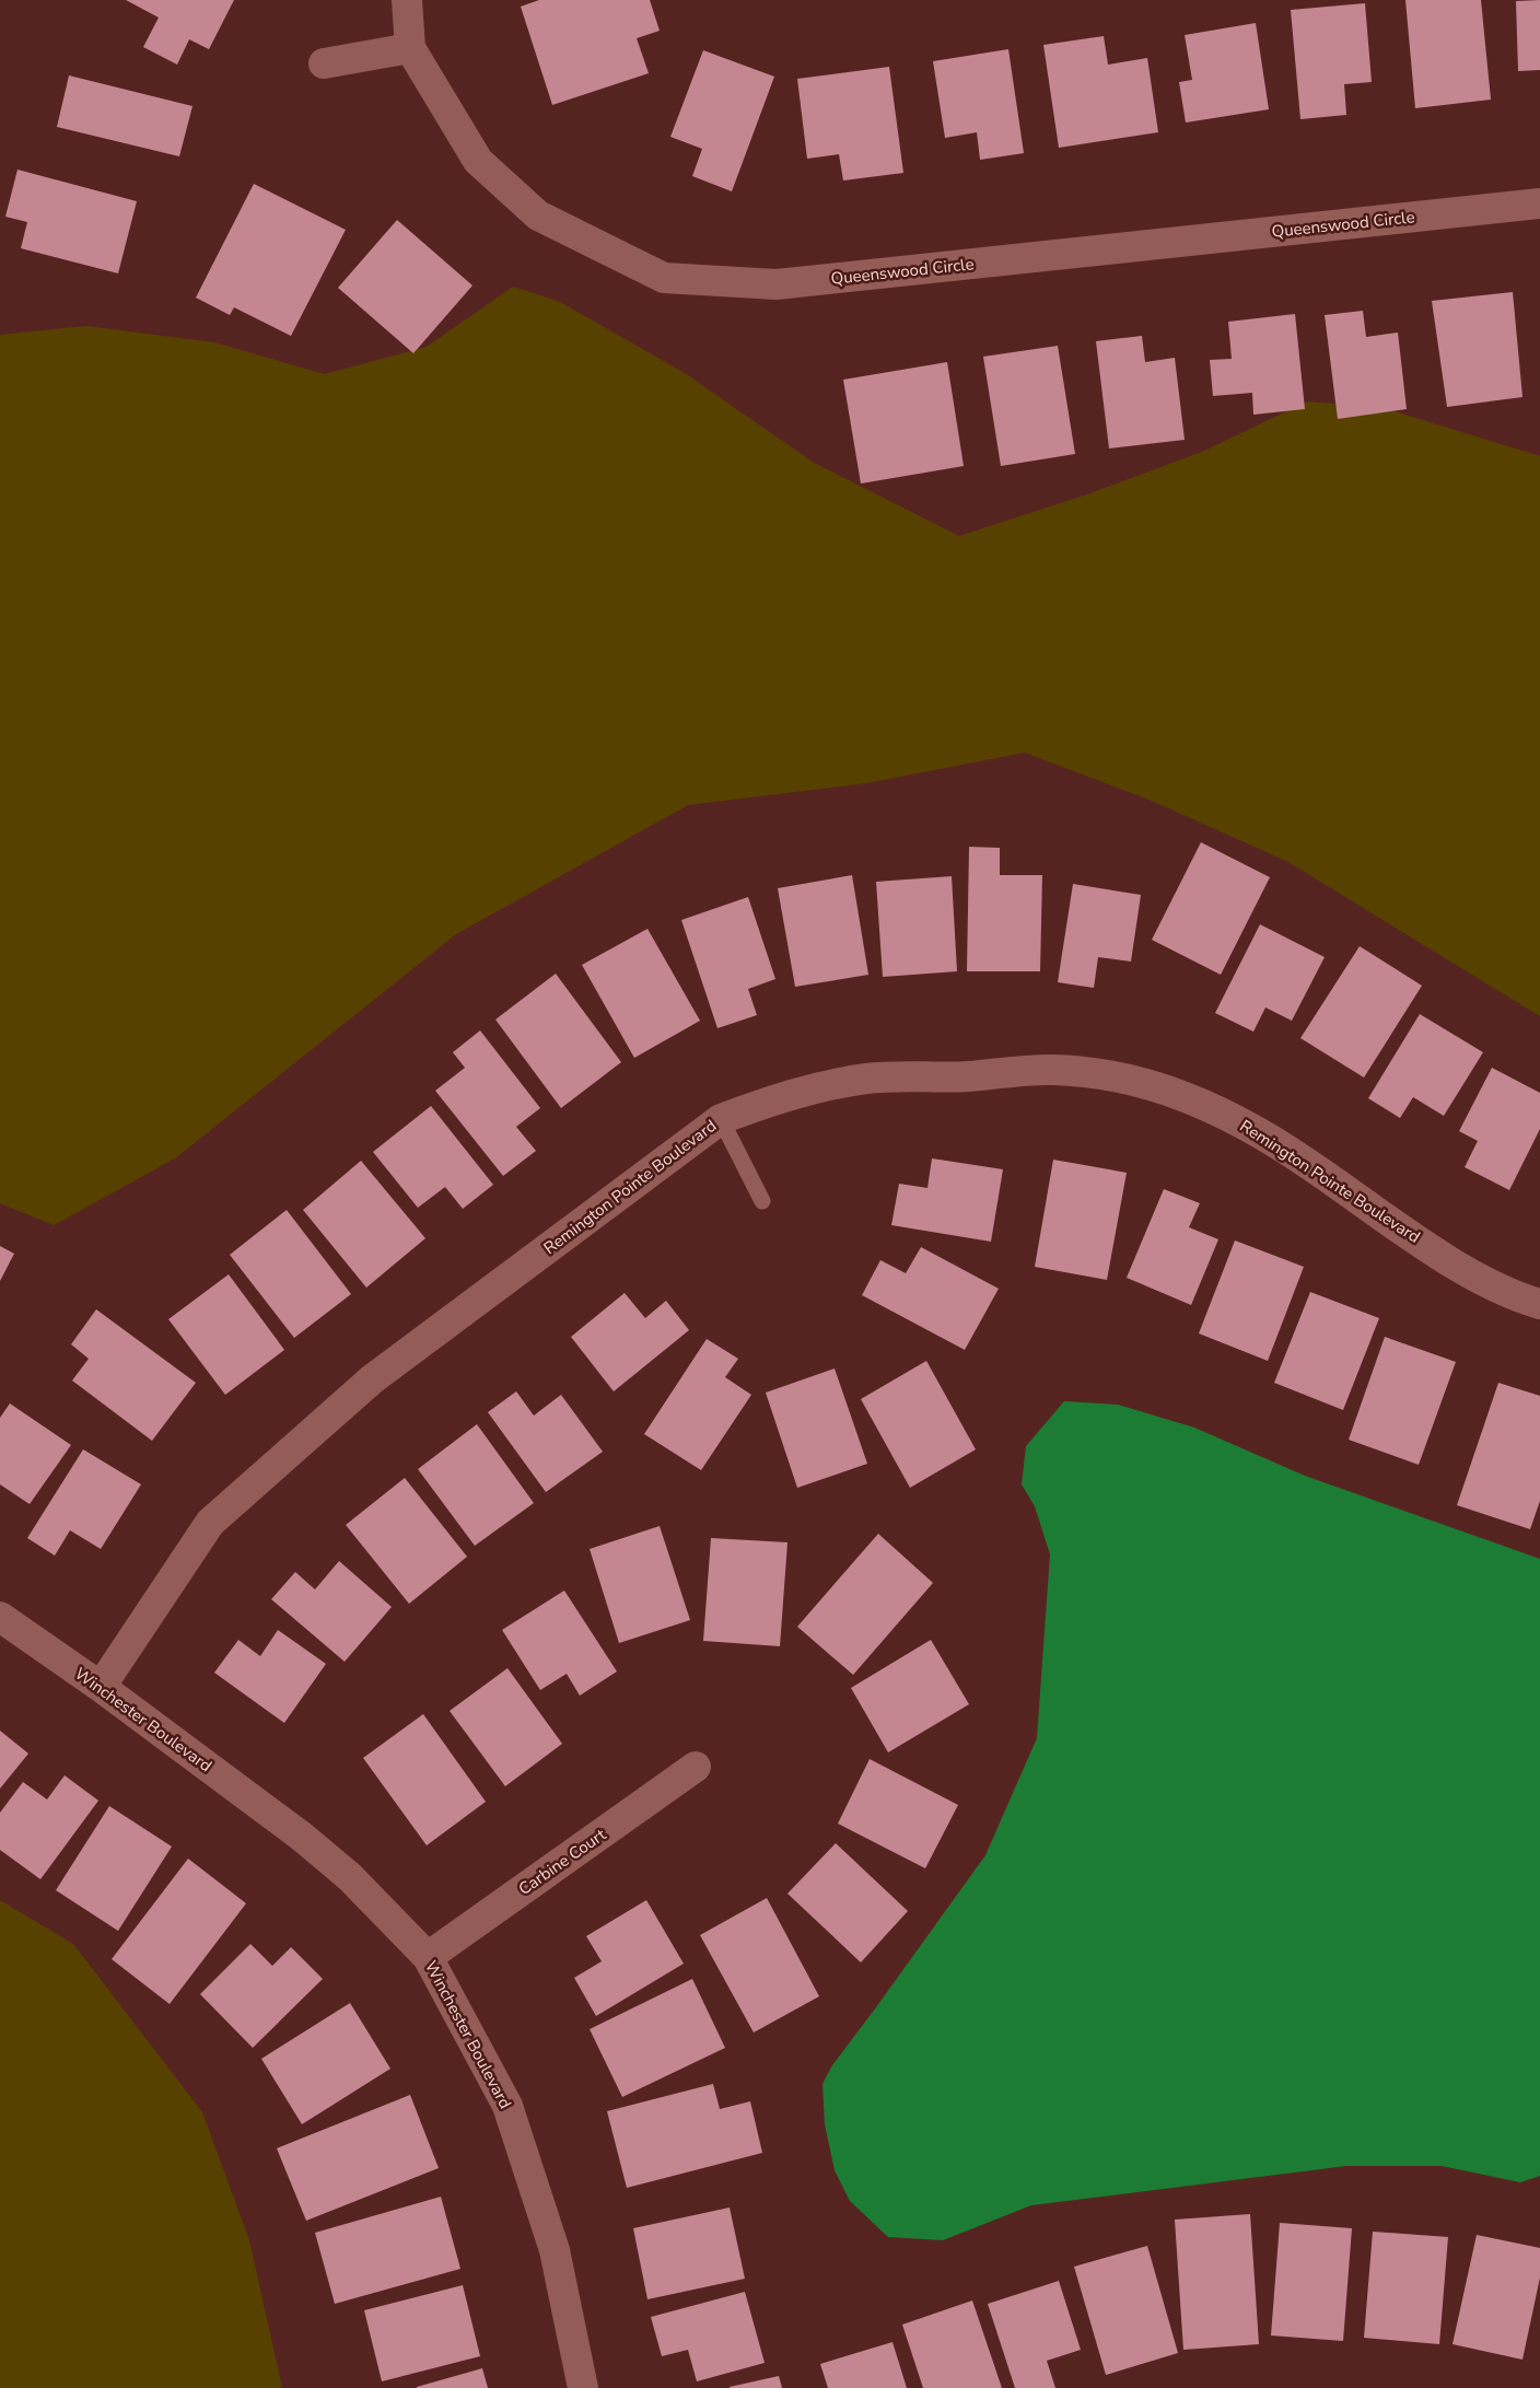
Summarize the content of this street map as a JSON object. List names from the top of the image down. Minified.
{"streets":{"street":["Queenswood Circle","Remington Pointe Boulevard","Winchester Boulevard","Carbine Court"]},"crossings":[["Remington Pointe Boulevard","Winchester Boulevard"],["Winchester Boulevard","Carbine Court"]]}
